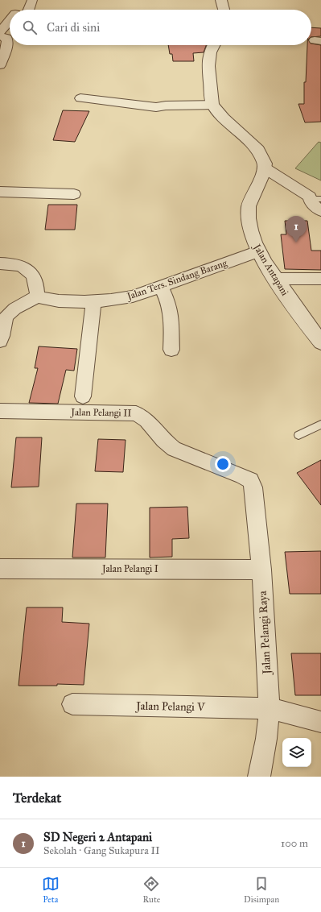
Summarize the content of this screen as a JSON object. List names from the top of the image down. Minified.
{"streets":{"street":["Jalan Antapani","Jalan Ters. Sindang Barang","Jalan Pelangi II","Jalan Pelangi I","Jalan Pelangi Raya","Jalan Pelangi V"]},"crossings":[["Jalan Antapani","Jalan Ters. Sindang Barang"],["Jalan Pelangi II","Jalan Pelangi Raya"],["Jalan Pelangi I","Jalan Pelangi Raya"],["Jalan Pelangi Raya","Jalan Pelangi V"]],"page":{"search":"Cari di sini","pins":"1","heading":"Terdekat","list":[{"mark":"1","name":"SD Negeri 2 Antapani","note":"Sekolah · Gang Sukapura II","value":"100 m"}],"nav":["Peta","Rute","Disimpan"]}}
